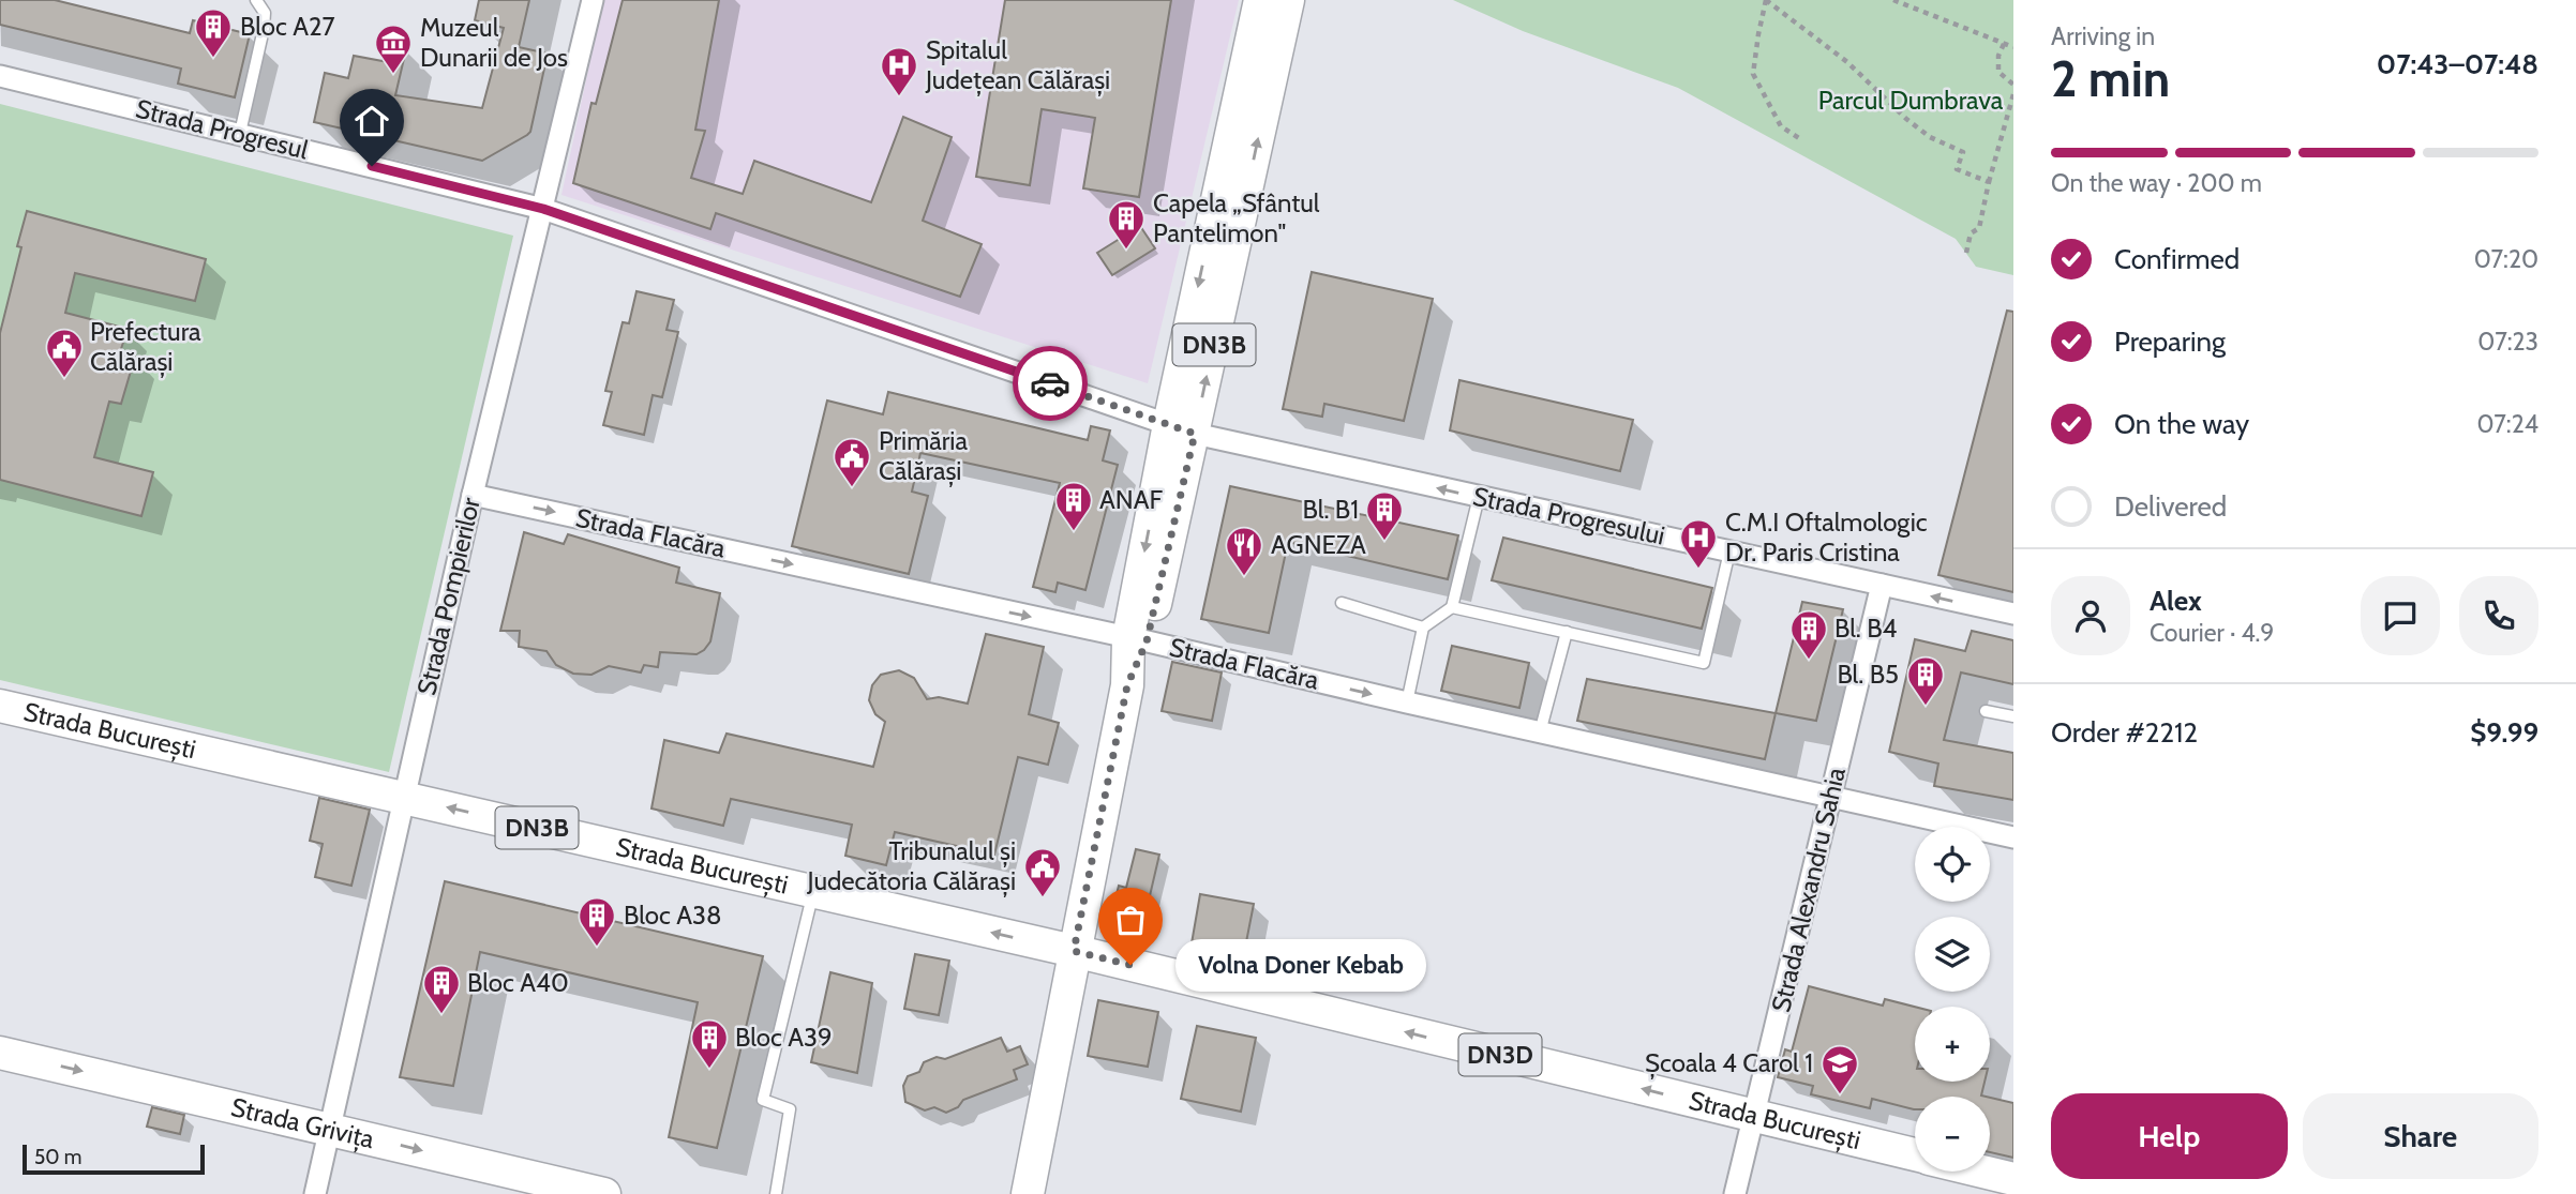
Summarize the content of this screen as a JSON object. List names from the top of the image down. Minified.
{"streets":{"main road":["DN3B","Strada București","DN3D","Strada Grivița"],"street":["Strada Progresul","Strada Progresului","Strada Flacăra","Strada Pompierilor","Strada Alexandru Sahia"]},"crossings":[["Strada Progresul","DN3B"],["Strada Progresul","Strada Progresului"],["Strada Progresul","Strada Pompierilor"],["DN3B","Strada Progresului"],["DN3B","Strada Flacăra"],["DN3B","Strada București"],["Strada Progresului","Strada Alexandru Sahia"],["Strada Flacăra","Strada Pompierilor"],["Strada Flacăra","Strada Alexandru Sahia"],["Strada Pompierilor","Strada București"],["Strada Pompierilor","Strada Grivița"],["Strada București","Strada Alexandru Sahia"]],"one_way":["Strada Progresului","Strada Flacăra","Strada București","Strada Grivița"],"parks":["Parcul Dumbrava"],"places":{"building":["Bloc A27","Capela „Sfântul Pantelimon\"","ANAF","Bl. B1","Bl. B4","Bl. B5","Bloc A38","Bloc A40","Bloc A39"],"museum":["Muzeul Dunarii de Jos"],"hospital":["Spitalul Județean Călărași","C.M.I Oftalmologic Dr. Paris Cristina"],"public building":["Prefectura Călărași","Primăria Călărași","Tribunalul și Judecătoria Călărași"],"restaurant":["AGNEZA"],"other":["Volna Doner Kebab"],"school or university":["Școala 4 Carol 1"]},"scale_bar":"50 m","page":{"heading":["2 min","Arriving in","07:43–07:48"],"panel":["Alex","Courier · 4.9","Order #2212","$9.99"],"bar":"On the way · 200 m","list":[["Confirmed","07:20"],["Preparing","07:23"],["On the way","07:24"],"Delivered"],"map_buttons":["+","−"],"bubble":"Volna Doner Kebab","buttons":["Help","Share"],"scale":"50 m"}}
